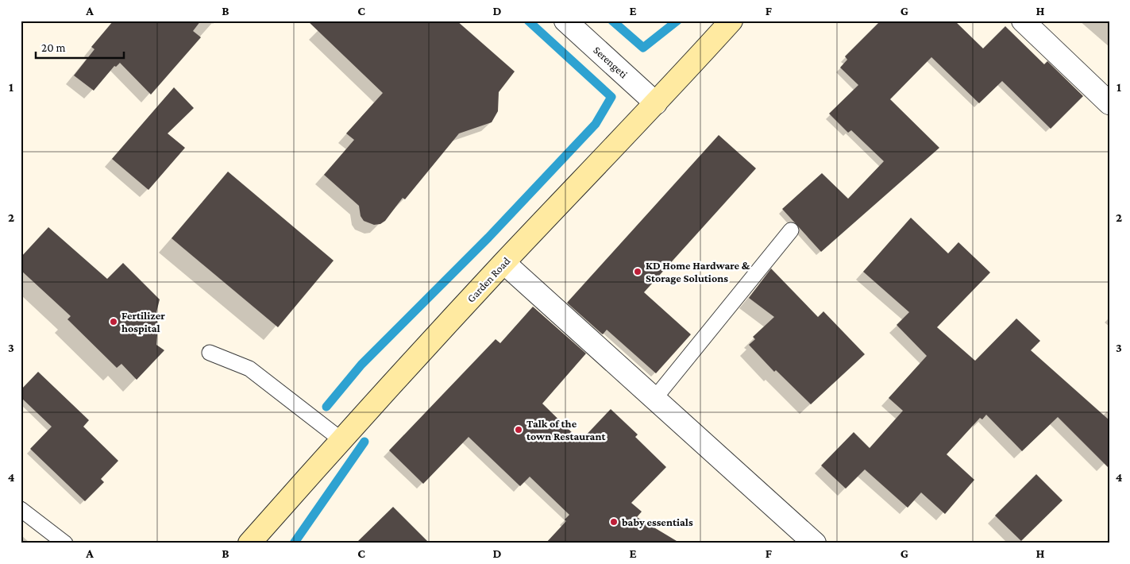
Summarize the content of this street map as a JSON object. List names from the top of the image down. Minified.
{"streets":{"street":["Serengeti","Garden Road"]},"crossings":[["Serengeti","Garden Road"]],"places":["KD Home Hardware & Storage Solutions","Fertilizer hospital","Talk of the town Restaurant","baby essentials"],"scale_bar":"20 m","grid":{"columns":["A","B","C","D","E","F","G","H"],"rows":["1","2","3","4"]}}
